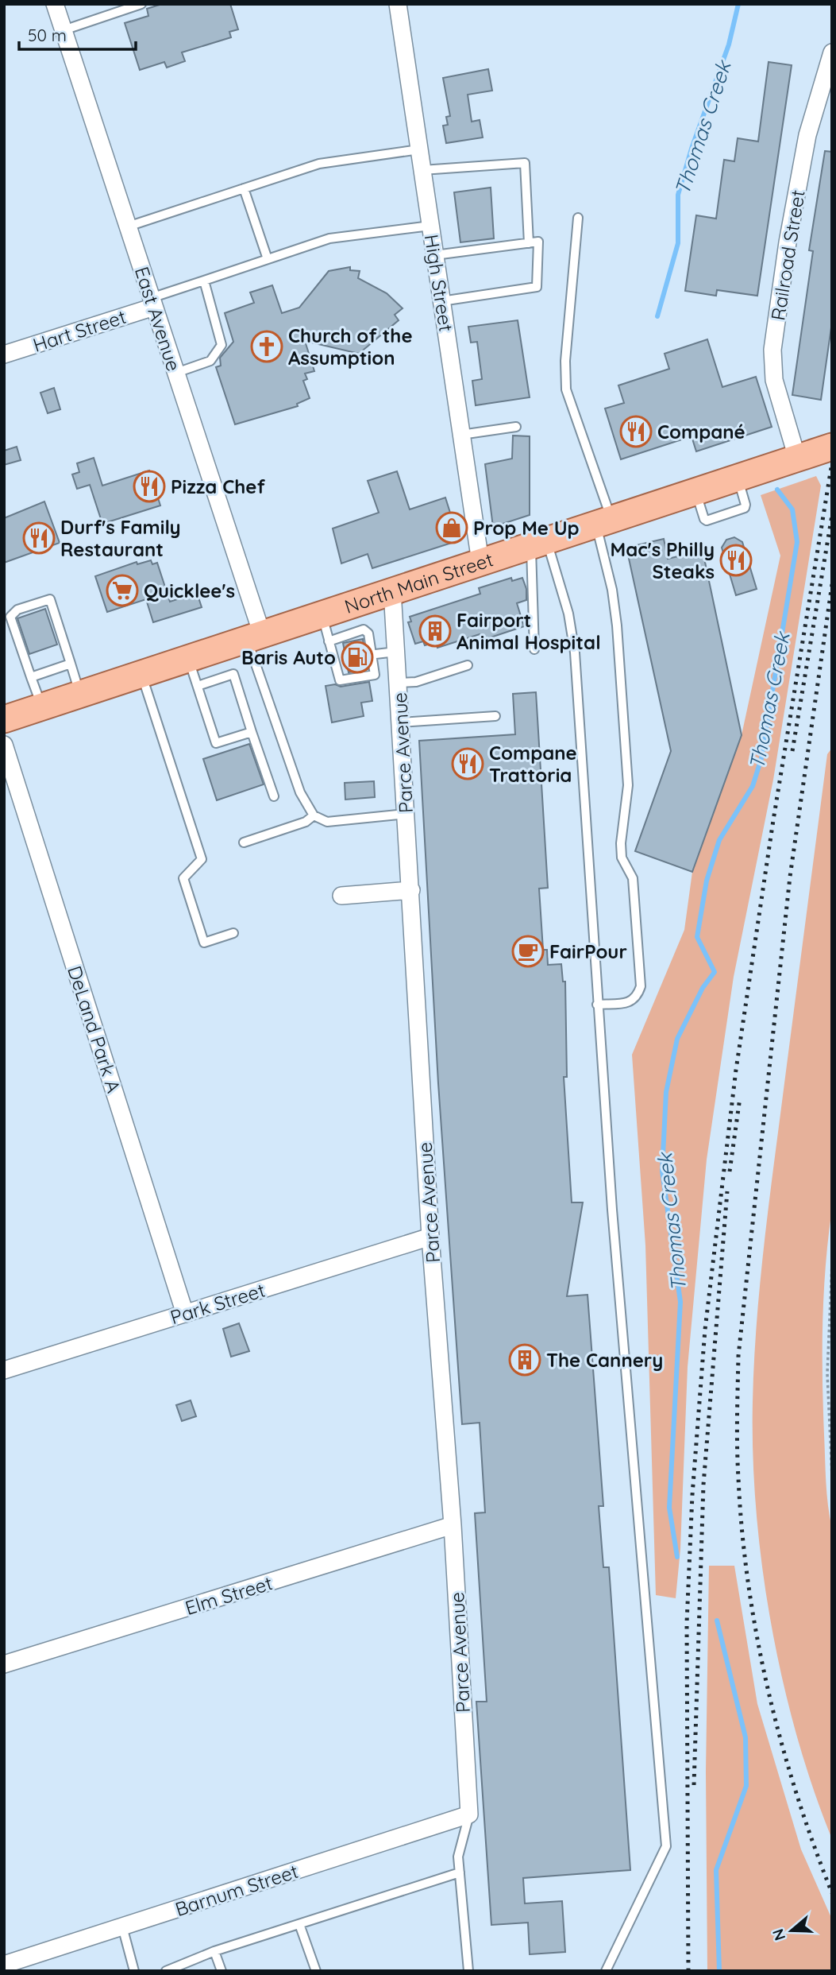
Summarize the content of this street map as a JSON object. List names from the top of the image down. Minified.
{"streets":{"main road":["North Main Street"],"street":["Railroad Street","High Street","East Avenue","Hart Street","Parce Avenue","DeLand Park A","Park Street","Elm Street","Barnum Street"]},"crossings":[["Railroad Street","North Main Street"],["High Street","North Main Street"],["East Avenue","Hart Street"],["East Avenue","North Main Street"],["North Main Street","Parce Avenue"],["Parce Avenue","Park Street"],["Parce Avenue","Elm Street"],["Parce Avenue","Barnum Street"],["DeLand Park A","Park Street"]],"water":["Thomas Creek"],"places":{"church":["Church of the Assumption"],"restaurant":["Compané","Pizza Chef","Durf's Family Restaurant","Mac's Philly Steaks","Compane Trattoria"],"shop":["Prop Me Up"],"supermarket":["Quicklee's"],"building":["Fairport Animal Hospital","The Cannery"],"fuel station":["Baris Auto"],"cafe":["FairPour"]},"scale_bar":"50 m","north":"left"}
